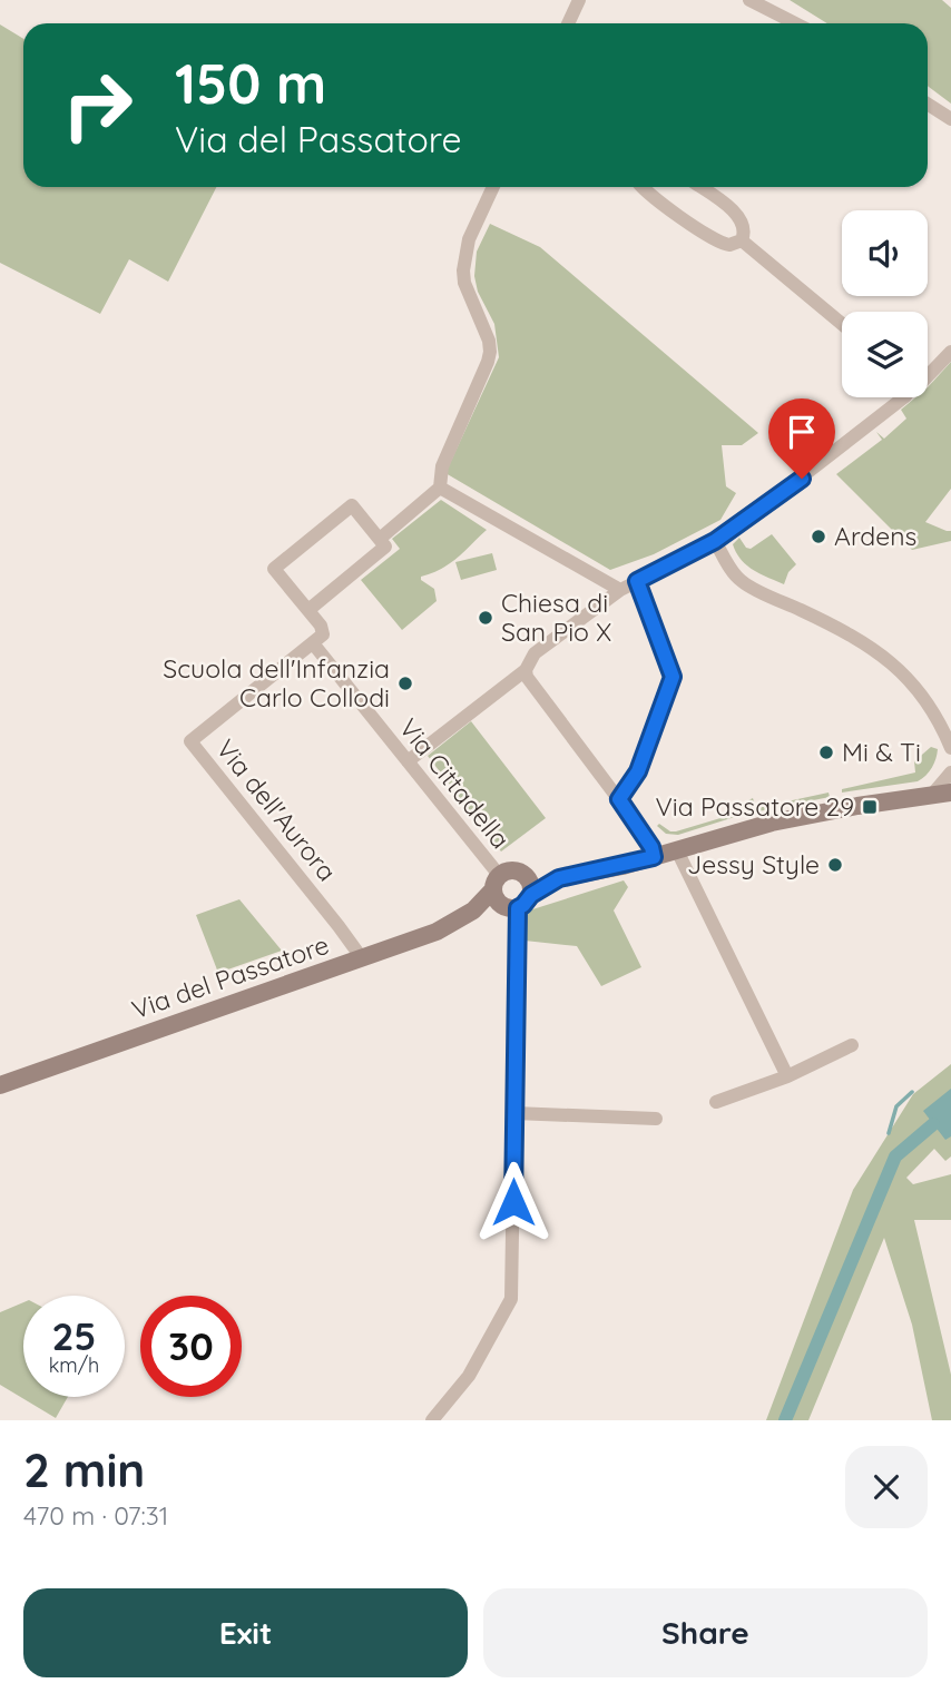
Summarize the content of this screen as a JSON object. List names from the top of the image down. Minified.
{"streets":{"street":["Via Cittadella","Via dell'Aurora","Via del Passatore"]},"crossings":[["Via Cittadella","Via dell'Aurora"],["Via Cittadella","Via del Passatore"],["Via dell'Aurora","Via del Passatore"]],"places":{"other":["Ardens","Chiesa di San Pio X","Scuola dell'Infanzia Carlo Collodi","Mi & Ti","Jessy Style"],"transit":["Via Passatore 29"]},"page":{"turn":["150 m","Via del Passatore"],"speed":"25 km/h","limit":"30","heading":["2 min","470 m · 07:31"],"buttons":["Exit","Share"]}}
